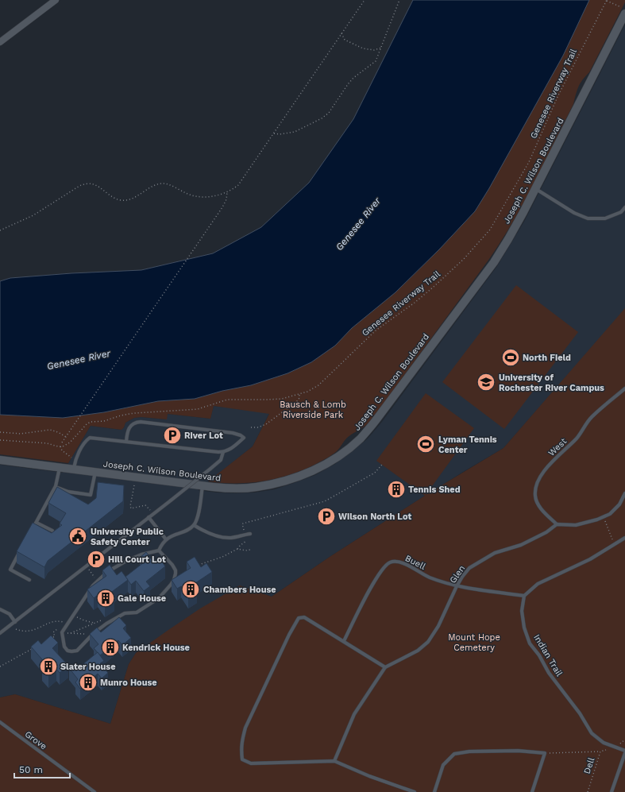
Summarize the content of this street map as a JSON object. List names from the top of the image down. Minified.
{"streets":{"street":["Joseph C. Wilson Boulevard"],"lane":["West","Buell","Glen","Indian Trail","Grove"],"path":["Genesee Riverway Trail","Dell"]},"crossings":[["West","Glen"],["Buell","Glen"],["Buell","Indian Trail"],["Indian Trail","Dell"]],"water":["Genesee River"],"parks":["Bausch & Lomb Riverside Park","Mount Hope Cemetery"],"places":{"sports":["North Field","Lyman Tennis Center"],"school or university":["University of Rochester River Campus"],"parking":["River Lot","Wilson North Lot","Hill Court Lot"],"building":["Tennis Shed","Chambers House","Gale House","Kendrick House","Slater House","Munro House"],"public building":["University Public Safety Center"]},"scale_bar":"50 m"}
